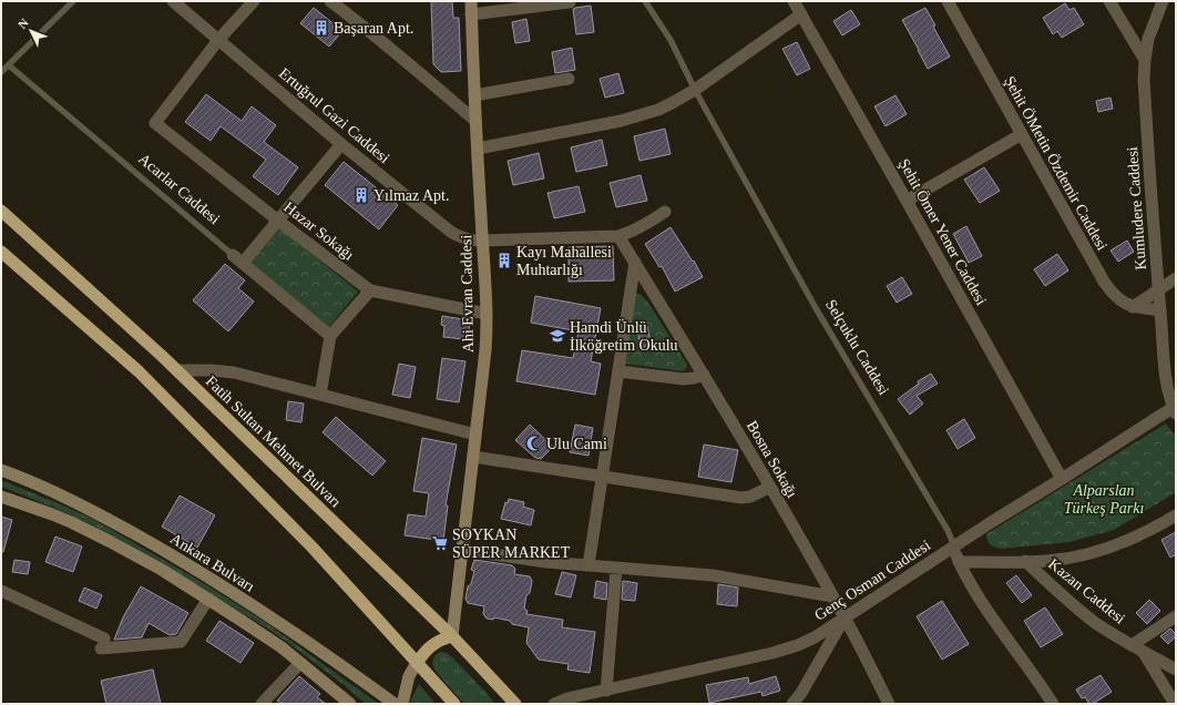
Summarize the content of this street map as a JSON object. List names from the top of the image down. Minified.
{"streets":{"highway":["Fatih Sultan Mehmet Bulvarı"],"main road":["Ahi Evran Caddesi","Ankara Bulvarı"],"street":["Ertuğrul Gazi Caddesi","Şehit ÖMetin Özdemir Caddesi","Acarlar Caddesi","Kumludere Caddesi","Hazar Sokağı","Şehit Ömer Yener Caddesi","Selçuklu Caddesi","Bosna Sokağı","Genç Osman Caddesi","Kazan Caddesi"]},"crossings":[["Ertuğrul Gazi Caddesi","Hazar Sokağı"],["Ertuğrul Gazi Caddesi","Ahi Evran Caddesi"],["Ertuğrul Gazi Caddesi","Bosna Sokağı"],["Şehit ÖMetin Özdemir Caddesi","Kumludere Caddesi"],["Kumludere Caddesi","Genç Osman Caddesi"],["Hazar Sokağı","Ahi Evran Caddesi"],["Şehit Ömer Yener Caddesi","Genç Osman Caddesi"],["Ahi Evran Caddesi","Fatih Sultan Mehmet Bulvarı"],["Selçuklu Caddesi","Genç Osman Caddesi"],["Bosna Sokağı","Genç Osman Caddesi"]],"parks":["Alparslan Türkeş Parkı"],"places":{"building":["Başaran Apt.","Yılmaz Apt.","Kayı Mahallesi Muhtarlığı"],"school or university":["Hamdi Ünlü İlköğretim Okulu"],"mosque":["Ulu Cami"],"supermarket":["SOYKAN SÜPER MARKET"]},"north":"top left"}
